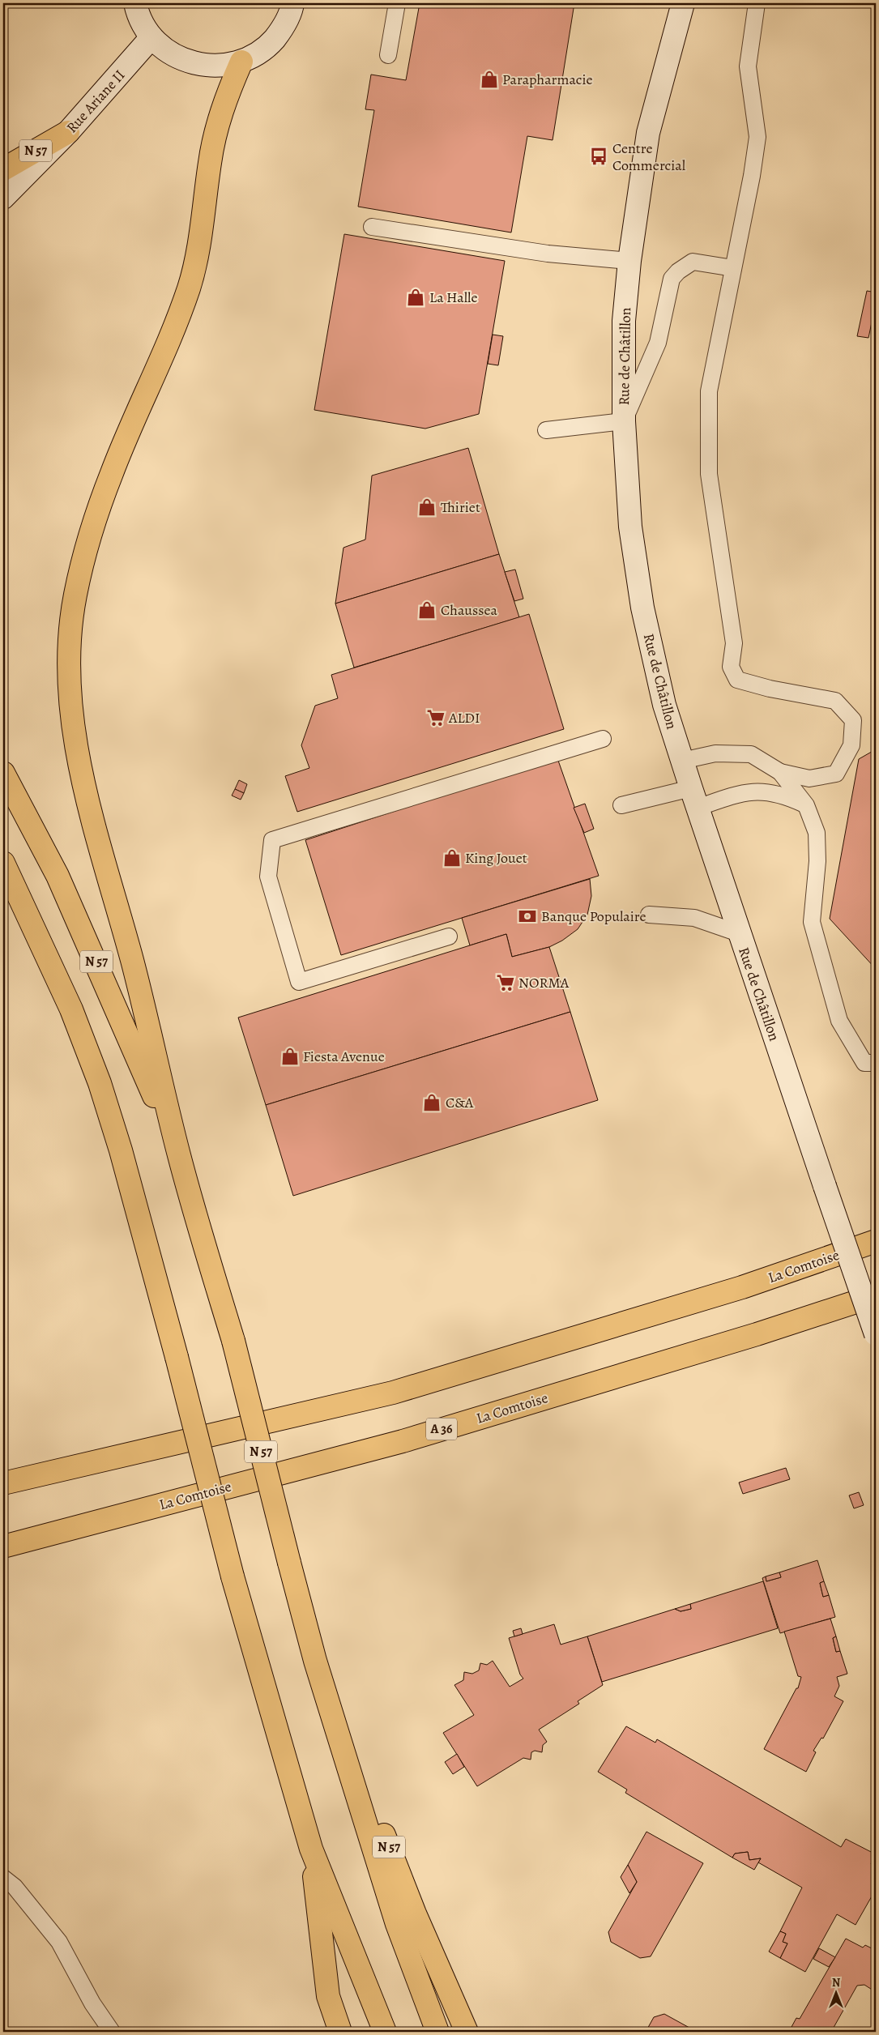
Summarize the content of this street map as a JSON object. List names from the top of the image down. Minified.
{"streets":{"highway":["N 57","La Comtoise","A 36"],"street":["Rue Ariane II","Rue de Châtillon"]},"crossings":[["Rue Ariane II","N 57"]],"places":{"shop":["Parapharmacie","La Halle","Thiriet","Chaussea","King Jouet","Fiesta Avenue","C&A"],"bus stop":["Centre Commercial"],"supermarket":["ALDI","NORMA"],"bank":["Banque Populaire"]},"north":"top"}
